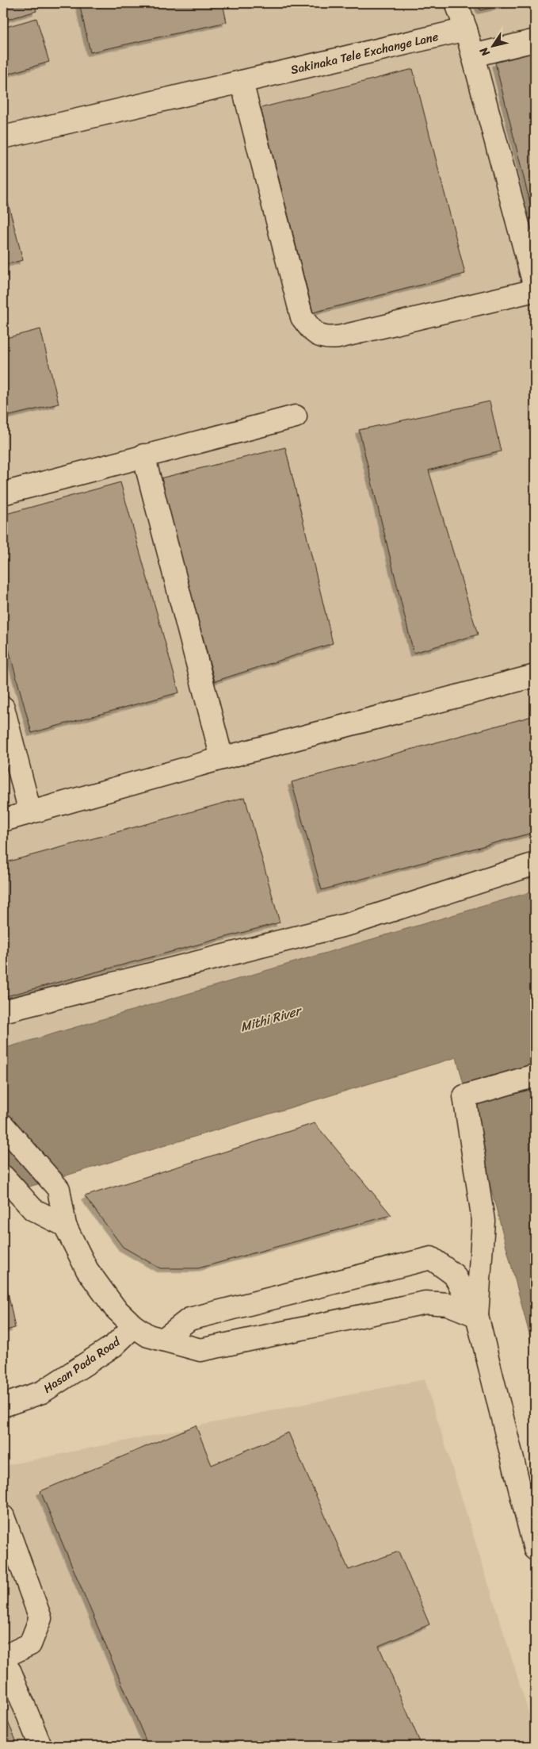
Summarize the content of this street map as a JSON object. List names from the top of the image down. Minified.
{"streets":{"street":["Sakinaka Tele Exchange Lane","Hasan Pada Road"]},"water":["Mithi River"],"north":"bottom left"}
